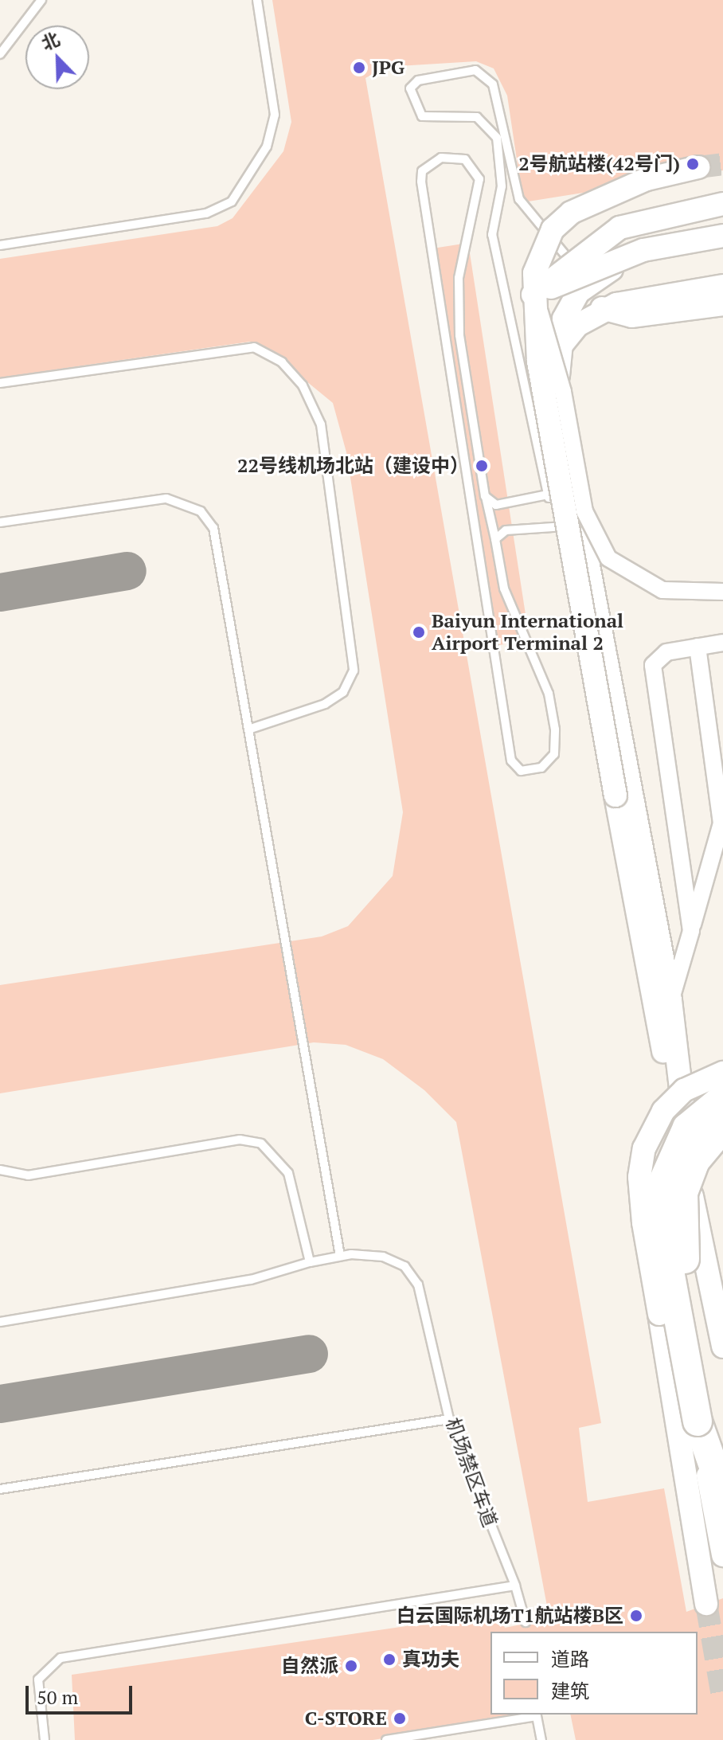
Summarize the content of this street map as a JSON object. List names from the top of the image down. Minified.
{"streets":{"lane":["机场禁区车道"]},"places":["JPG","2号航站楼(42号门)","22号线机场北站（建设中）","Baiyun International Airport Terminal 2","白云国际机场T1航站楼B区","真功夫","自然派","C-STORE"],"legend":["道路","建筑"],"scale_bar":"50 m","north":"top left"}
